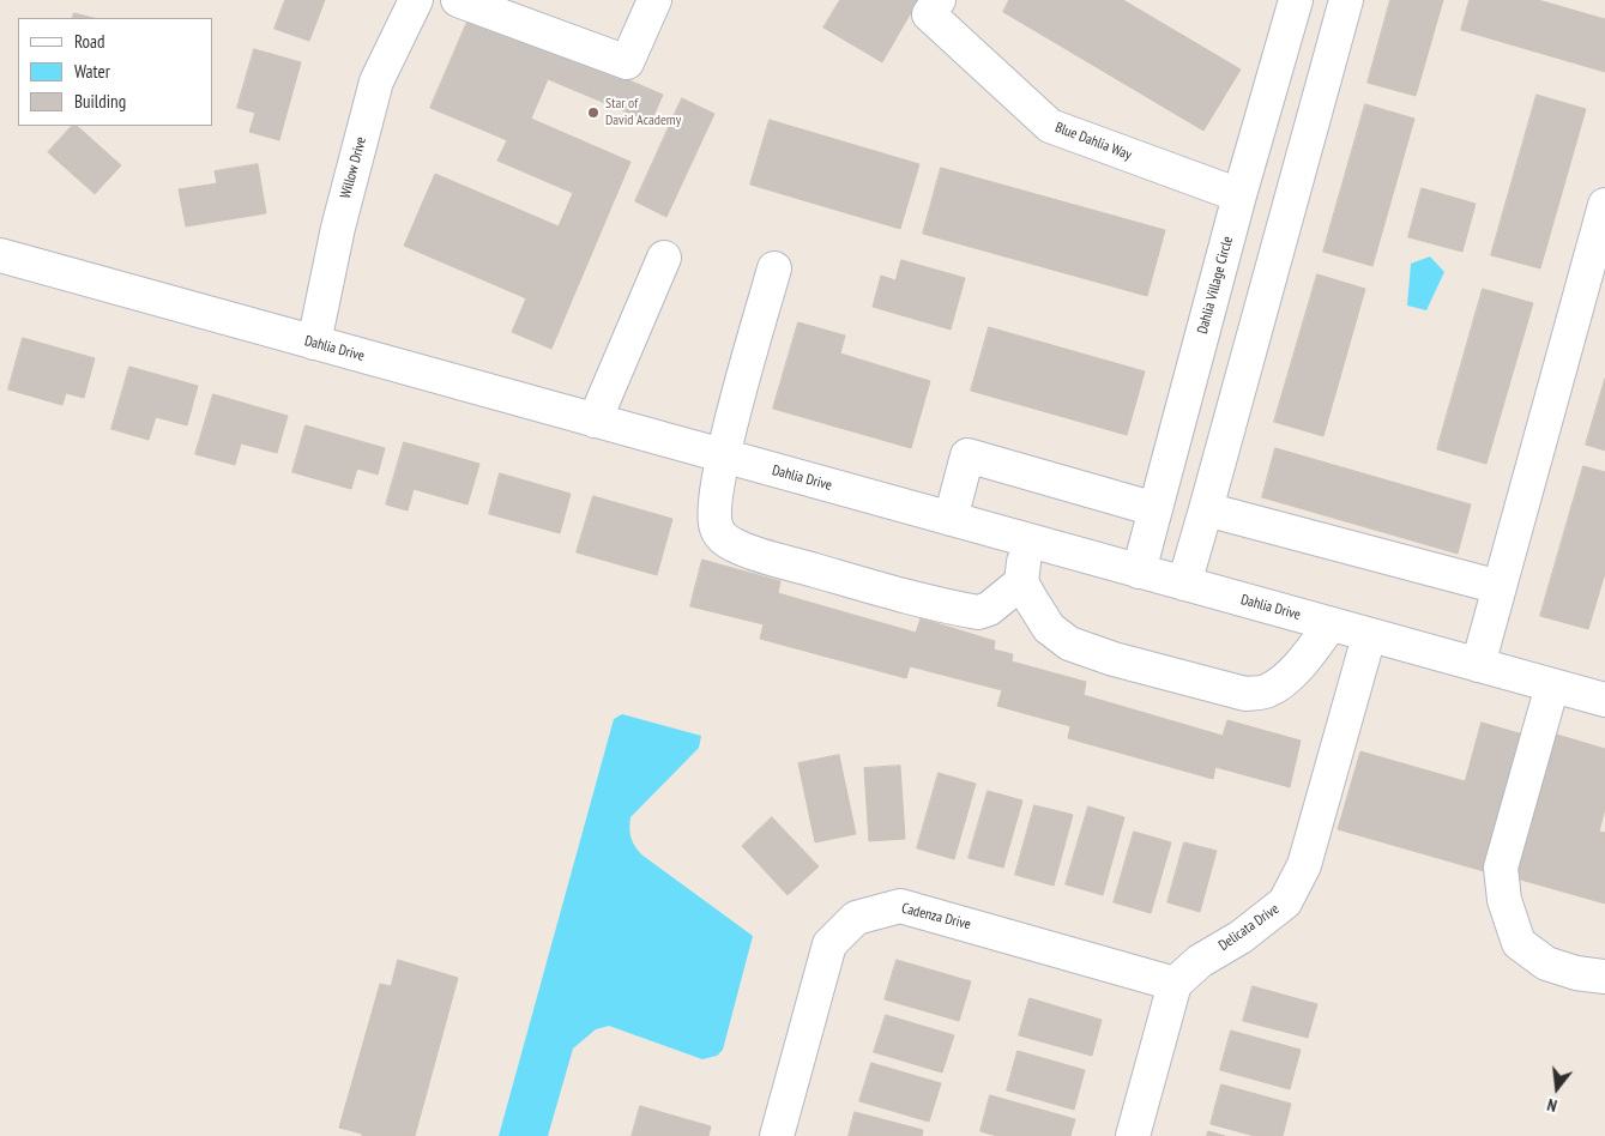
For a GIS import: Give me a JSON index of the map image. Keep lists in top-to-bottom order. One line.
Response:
{"streets":{"street":["Blue Dahlia Way","Willow Drive","Dahlia Village Circle","Dahlia Drive","Cadenza Drive","Delicata Drive"]},"crossings":[["Blue Dahlia Way","Dahlia Village Circle"],["Willow Drive","Dahlia Drive"],["Dahlia Village Circle","Dahlia Drive"],["Dahlia Drive","Delicata Drive"],["Cadenza Drive","Delicata Drive"]],"places":["Star of David Academy"],"legend":["Road","Water","Building"],"north":"bottom"}
